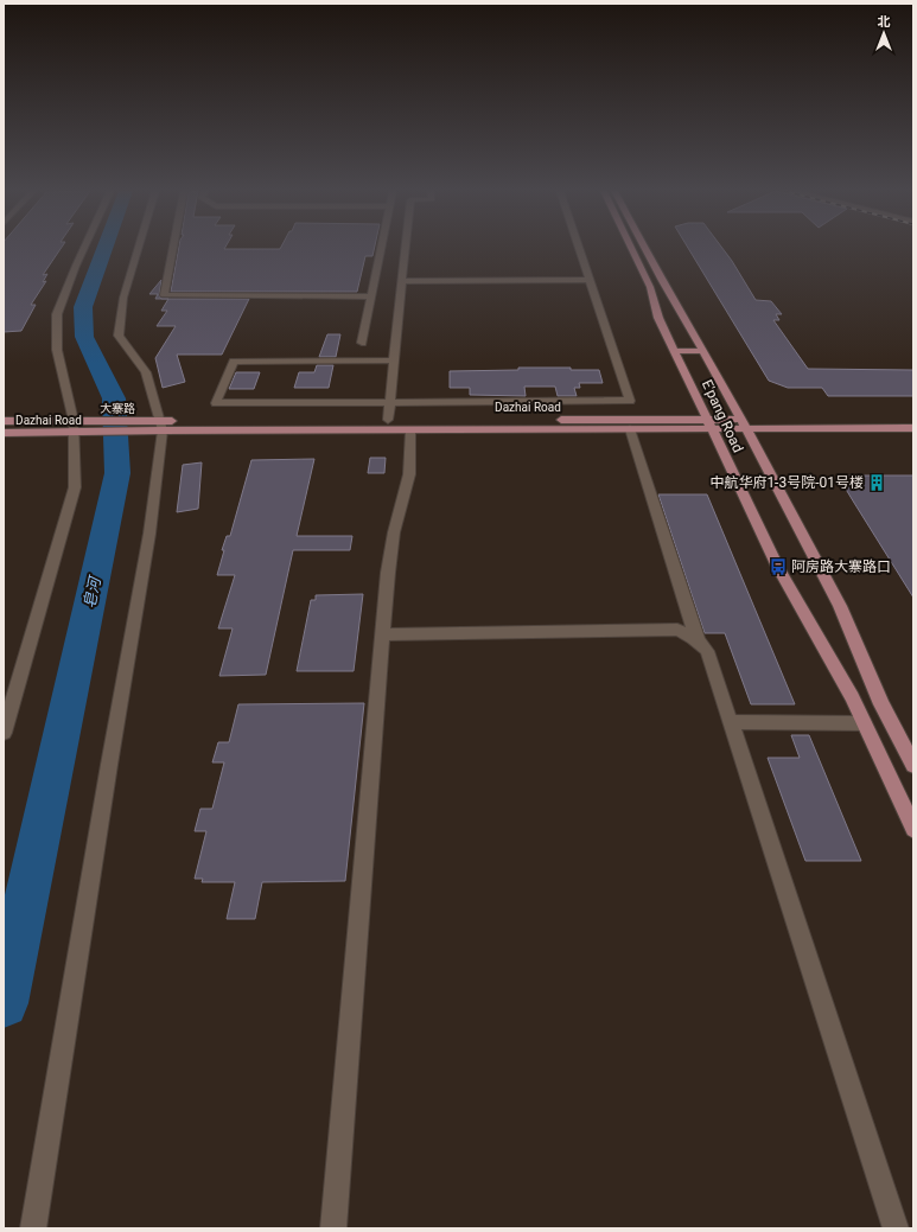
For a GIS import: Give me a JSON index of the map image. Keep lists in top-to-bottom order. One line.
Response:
{"streets":{"main road":["Dazhai Road","大寨路","E'pang Road"]},"crossings":[["Dazhai Road","大寨路"],["Dazhai Road","E'pang Road"]],"water":["皂河"],"places":{"building":["中航华府1-3号院-01号楼"],"bus stop":["阿房路大寨路口"]},"north":"top"}
